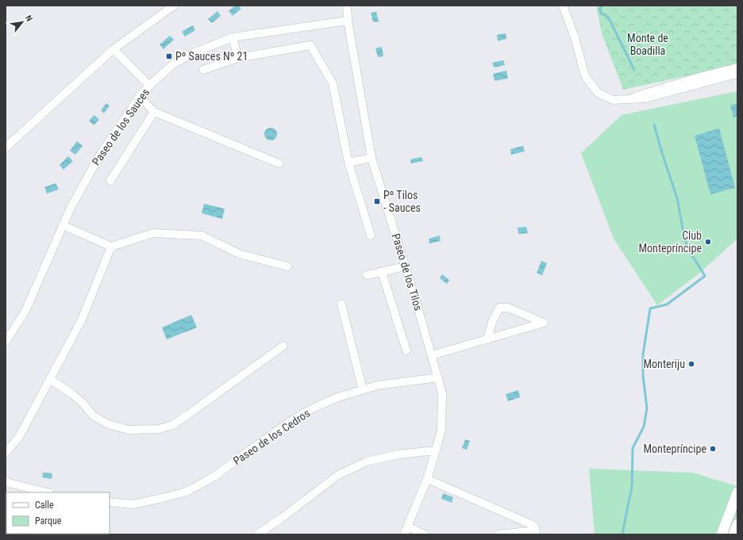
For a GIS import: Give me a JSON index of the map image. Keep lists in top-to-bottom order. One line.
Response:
{"streets":{"street":["Paseo de los Sauces","Paseo de los Tilos","Paseo de los Cedros"]},"crossings":[["Paseo de los Sauces","Paseo de los Tilos"],["Paseo de los Tilos","Paseo de los Cedros"]],"parks":["Monte de Boadilla"],"places":{"transit":["Pº Sauces Nº 21","Pº Tilos - Sauces"],"other":["Club Montepríncipe","Monteriju","Montepríncipe"]},"legend":["Calle","Parque"],"north":"top right"}
